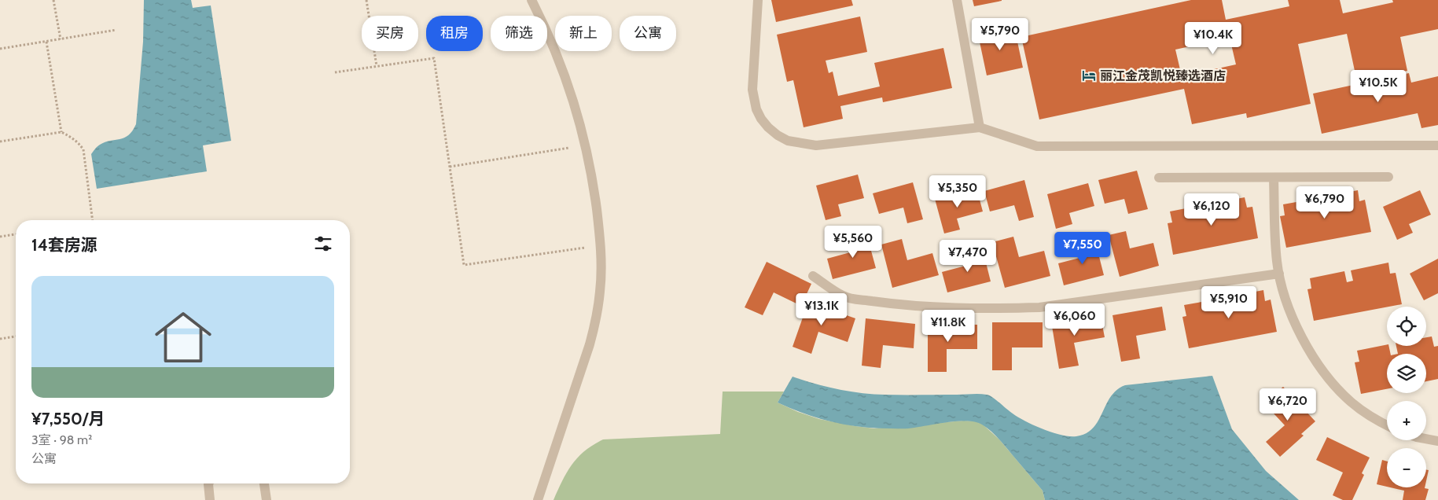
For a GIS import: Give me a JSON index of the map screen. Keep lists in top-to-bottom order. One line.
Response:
{"places":{"hotel":["丽江金茂凯悦臻选酒店"]},"page":{"chip":["买房","租房","筛选","新上","公寓"],"price":["¥5,790","¥10.4K","¥10.5K","¥5,350","¥6,790","¥6,120","¥5,560","¥7,550","¥7,470","¥5,910","¥13.1K","¥6,060","¥11.8K","¥6,720"],"heading":"14套房源","list":[{"name":"¥7,550/月","note":"3室 · 98 m² · 公寓"}],"map_buttons":["+","−"]}}
